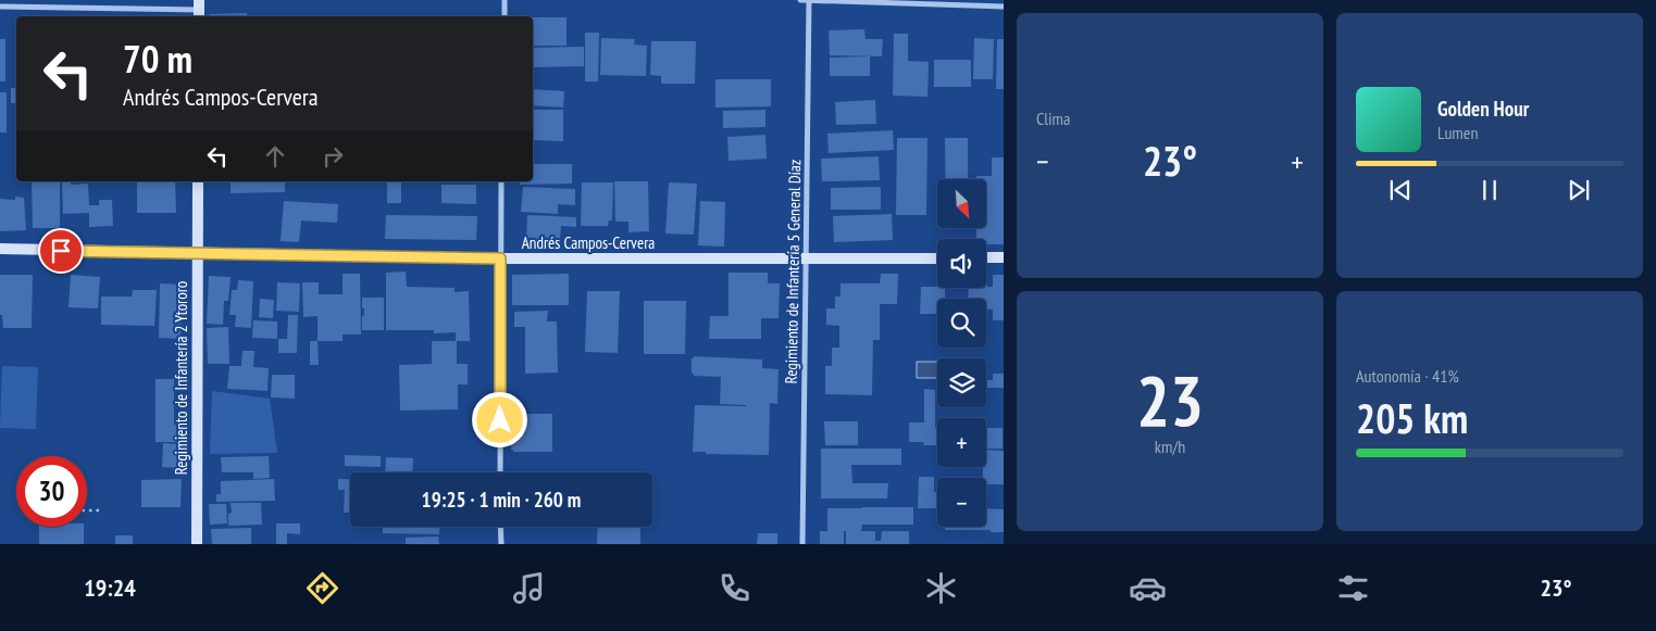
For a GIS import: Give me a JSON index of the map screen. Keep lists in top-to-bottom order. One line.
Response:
{"streets":{"street":["Andrés Campos-Cervera","Regimiento de Infantería 5 General Díaz","Regimiento de Infantería 2 Ytororo"]},"crossings":[["Andrés Campos-Cervera","Regimiento de Infantería 5 General Díaz"],["Andrés Campos-Cervera","Regimiento de Infantería 2 Ytororo"]],"north":"bottom right","page":{"tile":["Clima",["23","km/h"],["Autonomía · 41%","205 km"]],"turn":["70 m","Andrés Campos-Cervera"],"song":["Golden Hour","Lumen"],"heat":["−","23°","+"],"map_buttons":["+","−"],"limit":"30","trip":"19:25 · 1 min · 260 m","tabs":["19:24","23°"]}}
